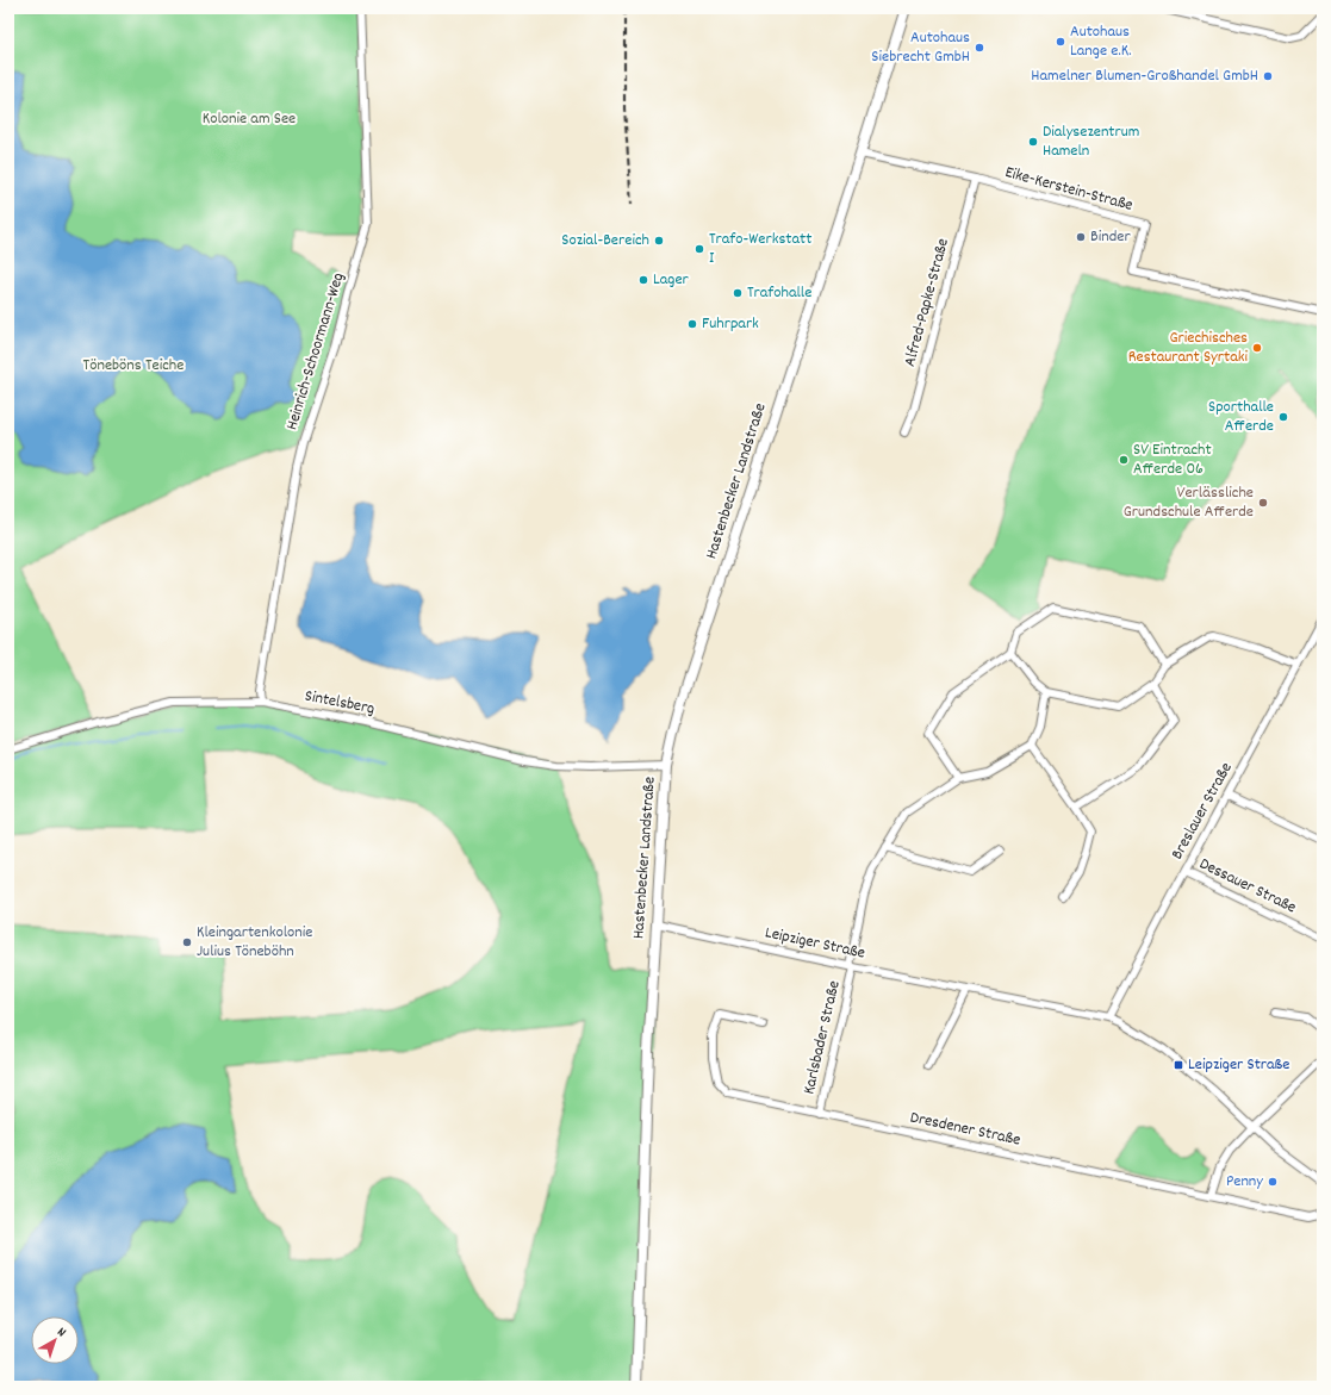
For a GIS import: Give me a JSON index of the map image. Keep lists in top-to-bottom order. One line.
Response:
{"streets":{"main road":["Hastenbecker Landstraße"],"street":["Eike-Kerstein-Straße","Alfred-Papke-Straße","Heinrich-Schoormann-Weg","Sintelsberg","Breslauer Straße","Dessauer Straße","Leipziger Straße","Karlsbader Straße","Dresdener Straße"]},"crossings":[["Eike-Kerstein-Straße","Alfred-Papke-Straße"],["Eike-Kerstein-Straße","Hastenbecker Landstraße"],["Heinrich-Schoormann-Weg","Sintelsberg"],["Hastenbecker Landstraße","Sintelsberg"],["Hastenbecker Landstraße","Leipziger Straße"],["Breslauer Straße","Dessauer Straße"],["Breslauer Straße","Leipziger Straße"],["Leipziger Straße","Karlsbader Straße"],["Karlsbader Straße","Dresdener Straße"]],"parks":["Kolonie am See","Töneböns Teiche"],"places":{"other":["Autohaus Lange e.K.","Autohaus Siebrecht GmbH","Hamelner Blumen-Großhandel GmbH","Dialysezentrum Hameln","Binder","Sozial-Bereich","Trafo-Werkstatt I","Lager","Trafohalle","Fuhrpark","Griechisches Restaurant Syrtaki","Sporthalle Afferde","SV Eintracht Afferde 06","Verlässliche Grundschule Afferde","Kleingartenkolonie Julius Töneböhn","Penny"],"transit":["Leipziger Straße"]},"north":"top right"}
